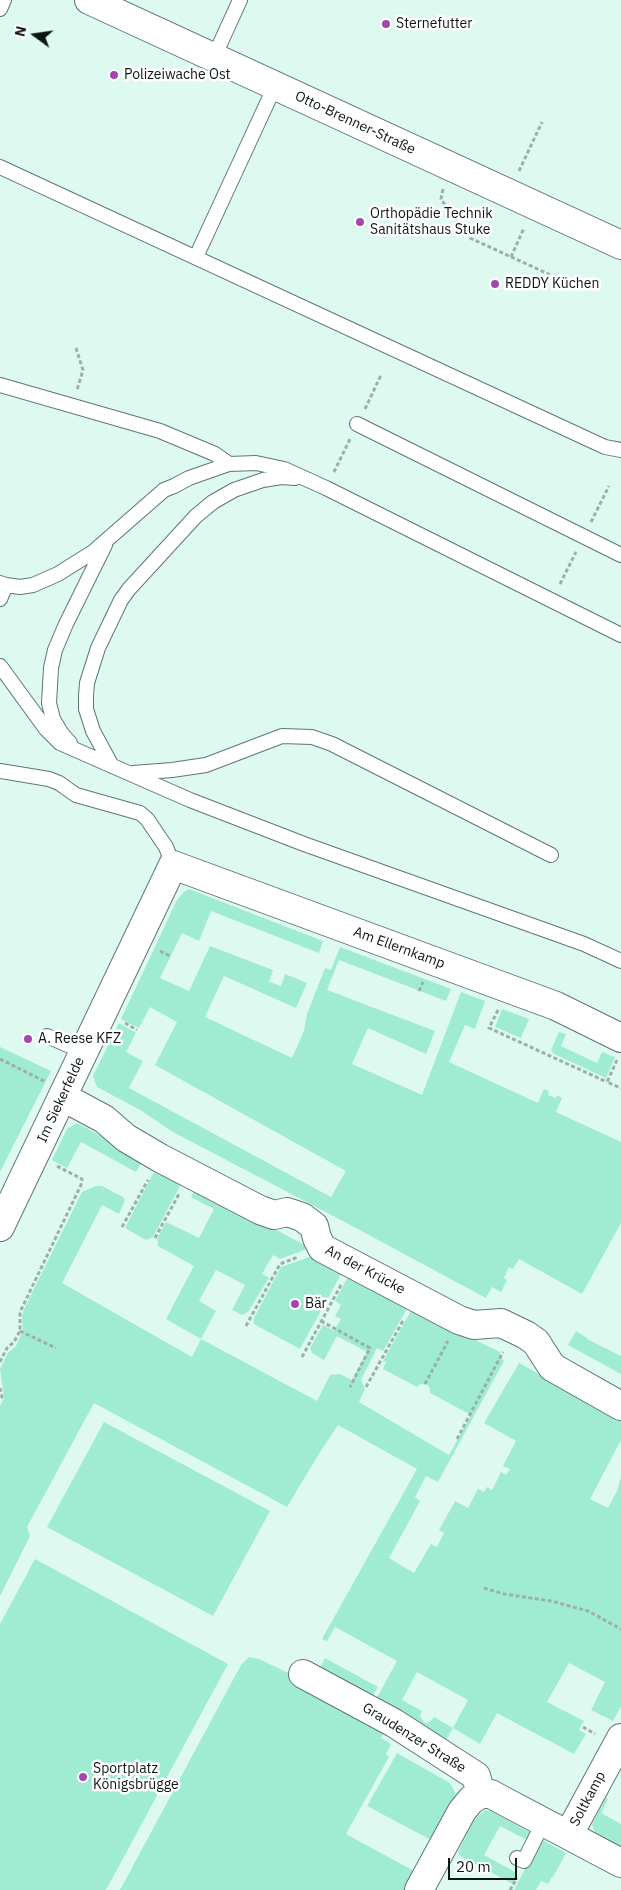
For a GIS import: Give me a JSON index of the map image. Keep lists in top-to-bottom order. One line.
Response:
{"streets":{"street":["Otto-Brenner-Straße","Am Ellernkamp","Im Siekerfelde","An der Krücke","Graudenzer Straße","Soltkamp"]},"crossings":[["Am Ellernkamp","Im Siekerfelde"],["Im Siekerfelde","An der Krücke"]],"places":["Sternefutter","Polizeiwache Ost","Orthopädie Technik Sanitätshaus Stuke","REDDY Küchen","A. Reese KFZ","Bär","Sportplatz Königsbrügge"],"scale_bar":"20 m","north":"left"}
